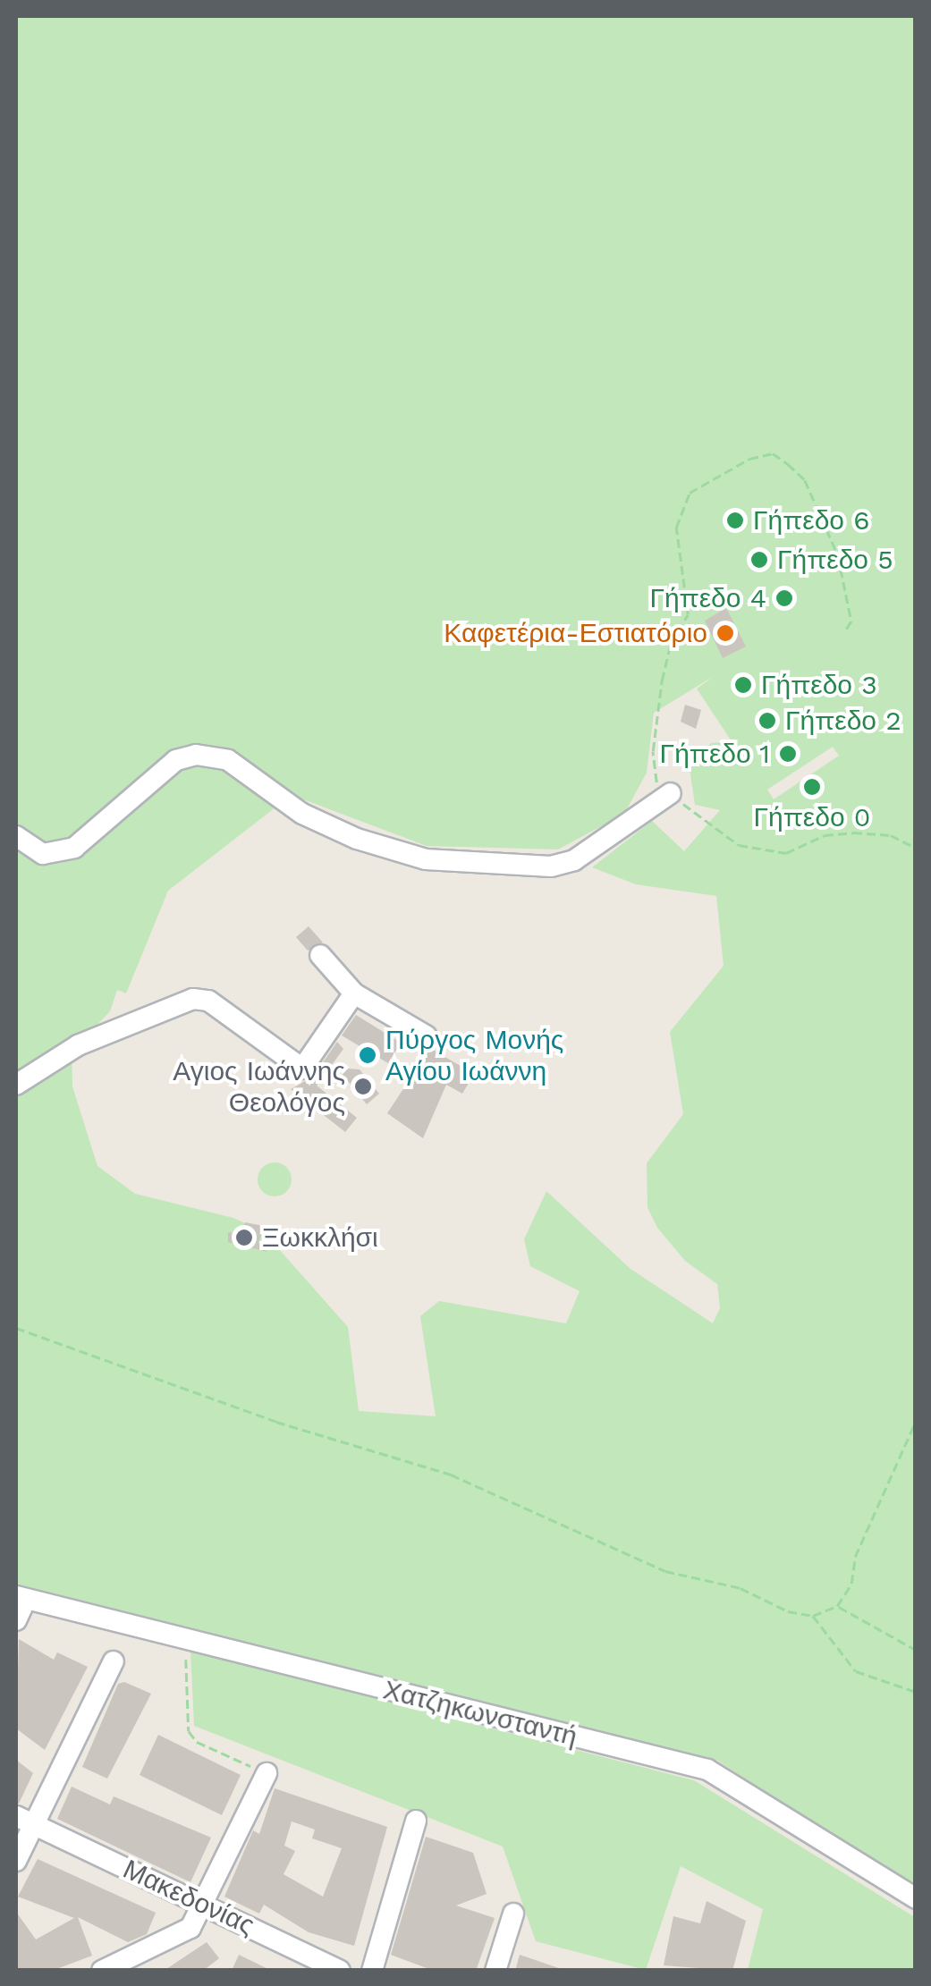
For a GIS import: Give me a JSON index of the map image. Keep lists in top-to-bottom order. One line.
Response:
{"streets":{"street":["Χατζηκωνσταντή","Μακεδονίας"]},"places":["Γήπεδο 6","Γήπεδο 5","Γήπεδο 4","Καφετέρια-Εστιατόριο","Γήπεδο 3","Γήπεδο 2","Γήπεδο 1","Γήπεδο 0","Πύργος Μονής Αγίου Ιωάννη","Αγιος Ιωάννης Θεολόγος","Ξωκκλήσι"]}
